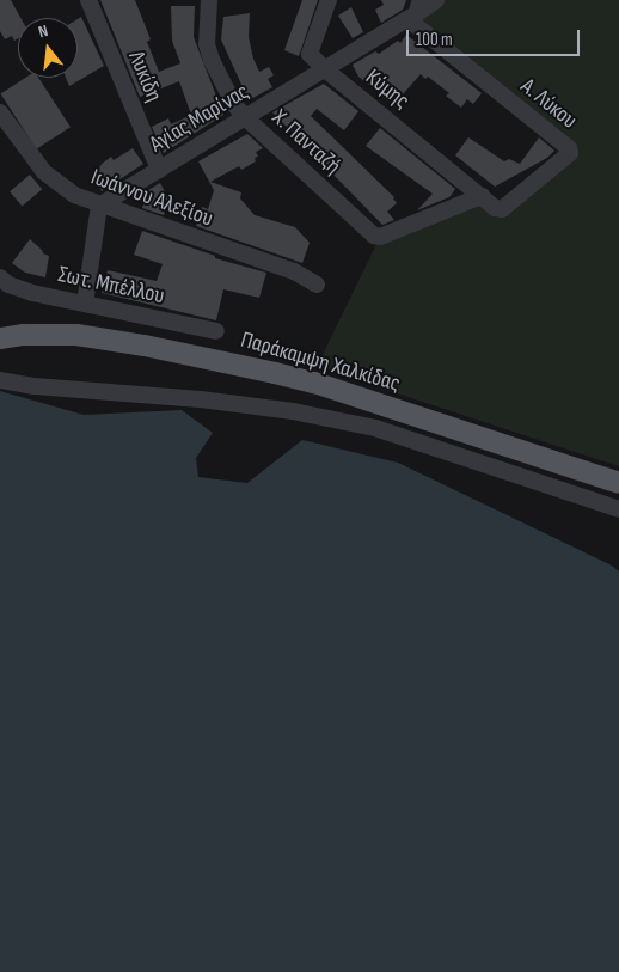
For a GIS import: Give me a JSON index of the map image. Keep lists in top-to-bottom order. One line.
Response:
{"streets":{"main road":["Παράκαμψη Χαλκίδας"],"street":["Λυκίδη","Κύμης","Α. Λύκου","Αγίας Μαρίνας","Χ. Πανταζή","Ιωάννου Αλεξίου","Σωτ. Μπέλλου"]},"crossings":[["Λυκίδη","Αγίας Μαρίνας"],["Κύμης","Α. Λύκου"],["Κύμης","Αγίας Μαρίνας"],["Κύμης","Χ. Πανταζή"],["Α. Λύκου","Αγίας Μαρίνας"],["Αγίας Μαρίνας","Χ. Πανταζή"],["Αγίας Μαρίνας","Ιωάννου Αλεξίου"]],"scale_bar":"100 m","north":"top"}
